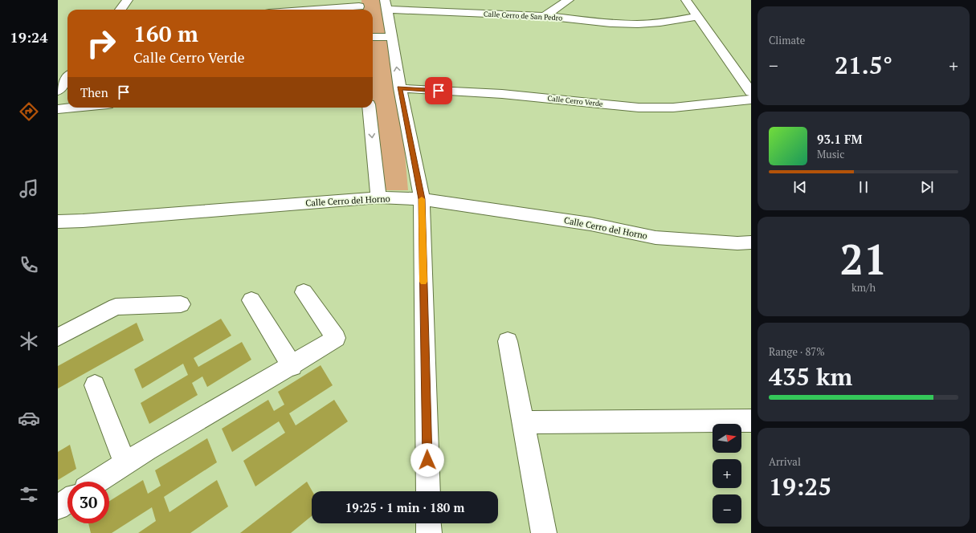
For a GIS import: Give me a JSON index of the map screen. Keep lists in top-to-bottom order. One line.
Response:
{"streets":{"street":["Calle Cerro de San Pedro","Calle Cerro Verde","Calle Cerro del Horno"]},"north":"right","page":{"tabs":"19:24","tile":["Climate",["21","km/h"],["Range · 87%","435 km"],["Arrival","19:25"]],"turn":["160 m","Calle Cerro Verde"],"heat":["−","21.5°","+"],"then":"Then","song":["93.1 FM","Music"],"map_buttons":["+","−"],"limit":"30","trip":"19:25 · 1 min · 180 m"}}
